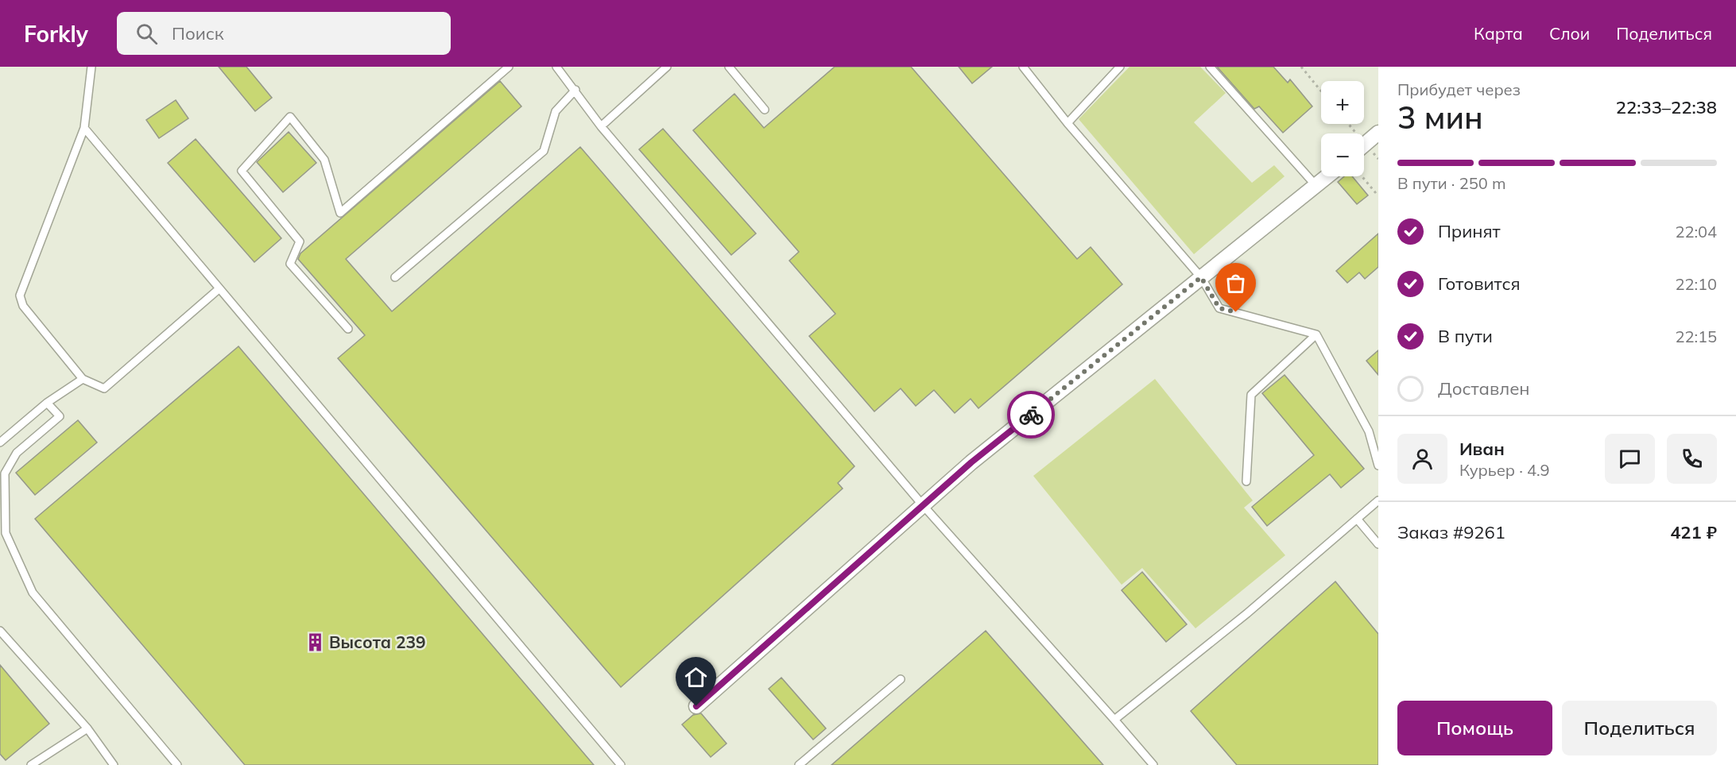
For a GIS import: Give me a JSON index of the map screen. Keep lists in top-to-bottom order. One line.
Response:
{"places":{"building":["Высота 239"]},"page":{"header":"Forkly","search":"Поиск","nav":["Карта","Слои","Поделиться"],"heading":["3 мин","Прибудет через","22:33–22:38"],"panel":["Иван","Курьер · 4.9","Заказ #9261","421 ₽"],"map_buttons":["+","−"],"bar":"В пути · 250 m","list":[["Принят","22:04"],["Готовится","22:10"],["В пути","22:15"],"Доставлен"],"buttons":["Помощь","Поделиться"]}}
